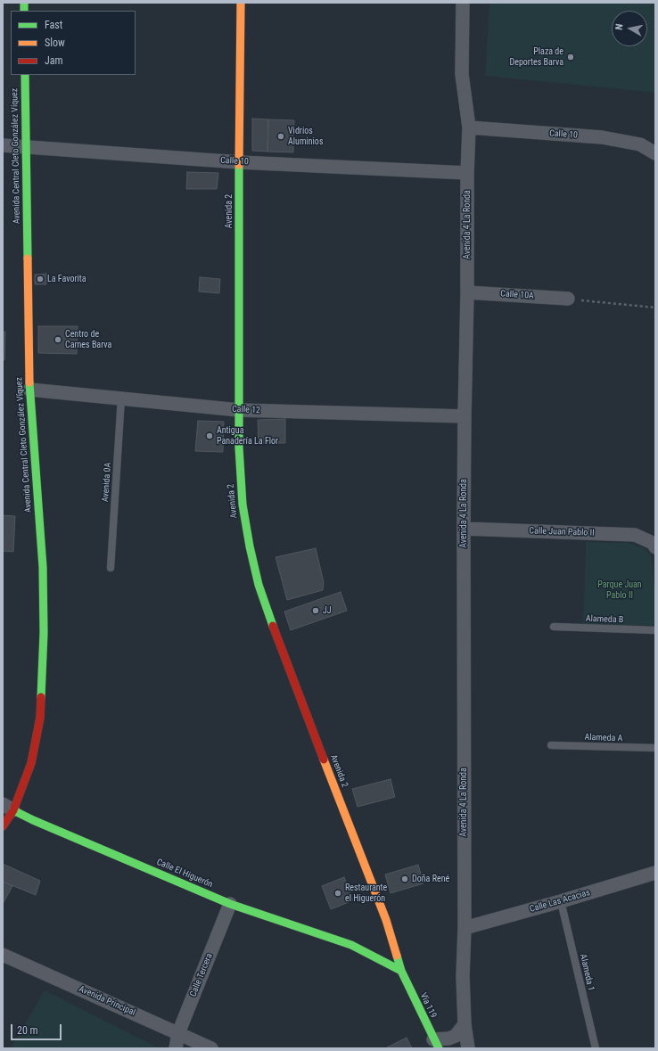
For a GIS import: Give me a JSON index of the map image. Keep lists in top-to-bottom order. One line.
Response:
{"streets":{"main road":["Avenida Central Cleto González Víquez","Avenida 2","Calle El Higuerón","Vía 119"],"street":["Calle 10","Avenida 4 La Ronda","Calle 10A","Calle 12","Calle Juan Pablo II","Calle Las Acacias","Calle Tercera","Avenida Principal"],"lane":["Avenida 0A","Alameda B","Alameda A","Alameda 1"]},"crossings":[["Calle 10","Avenida Central Cleto González Víquez"],["Calle 10","Avenida 2"],["Calle 10","Avenida 4 La Ronda"],["Avenida Central Cleto González Víquez","Calle 12"],["Avenida Central Cleto González Víquez","Calle El Higuerón"],["Avenida 2","Calle 12"],["Avenida 2","Calle El Higuerón"],["Avenida 2","Vía 119"],["Avenida 4 La Ronda","Calle 10A"],["Avenida 4 La Ronda","Calle 12"],["Avenida 4 La Ronda","Calle Juan Pablo II"],["Avenida 4 La Ronda","Calle Las Acacias"],["Calle 12","Avenida 0A"],["Calle El Higuerón","Calle Tercera"],["Calle El Higuerón","Vía 119"],["Calle Las Acacias","Alameda 1"],["Calle Tercera","Avenida Principal"]],"parks":["Parque Juan Pablo II"],"places":["Plaza de Deportes Barva","Vidrios Aluminios","La Favorita","Centro de Carnes Barva","Antigua Panadería La Flor","JJ","Doña René","Restaurante el Higuerón"],"legend":["Fast","Slow","Jam"],"scale_bar":"20 m","north":"left"}
